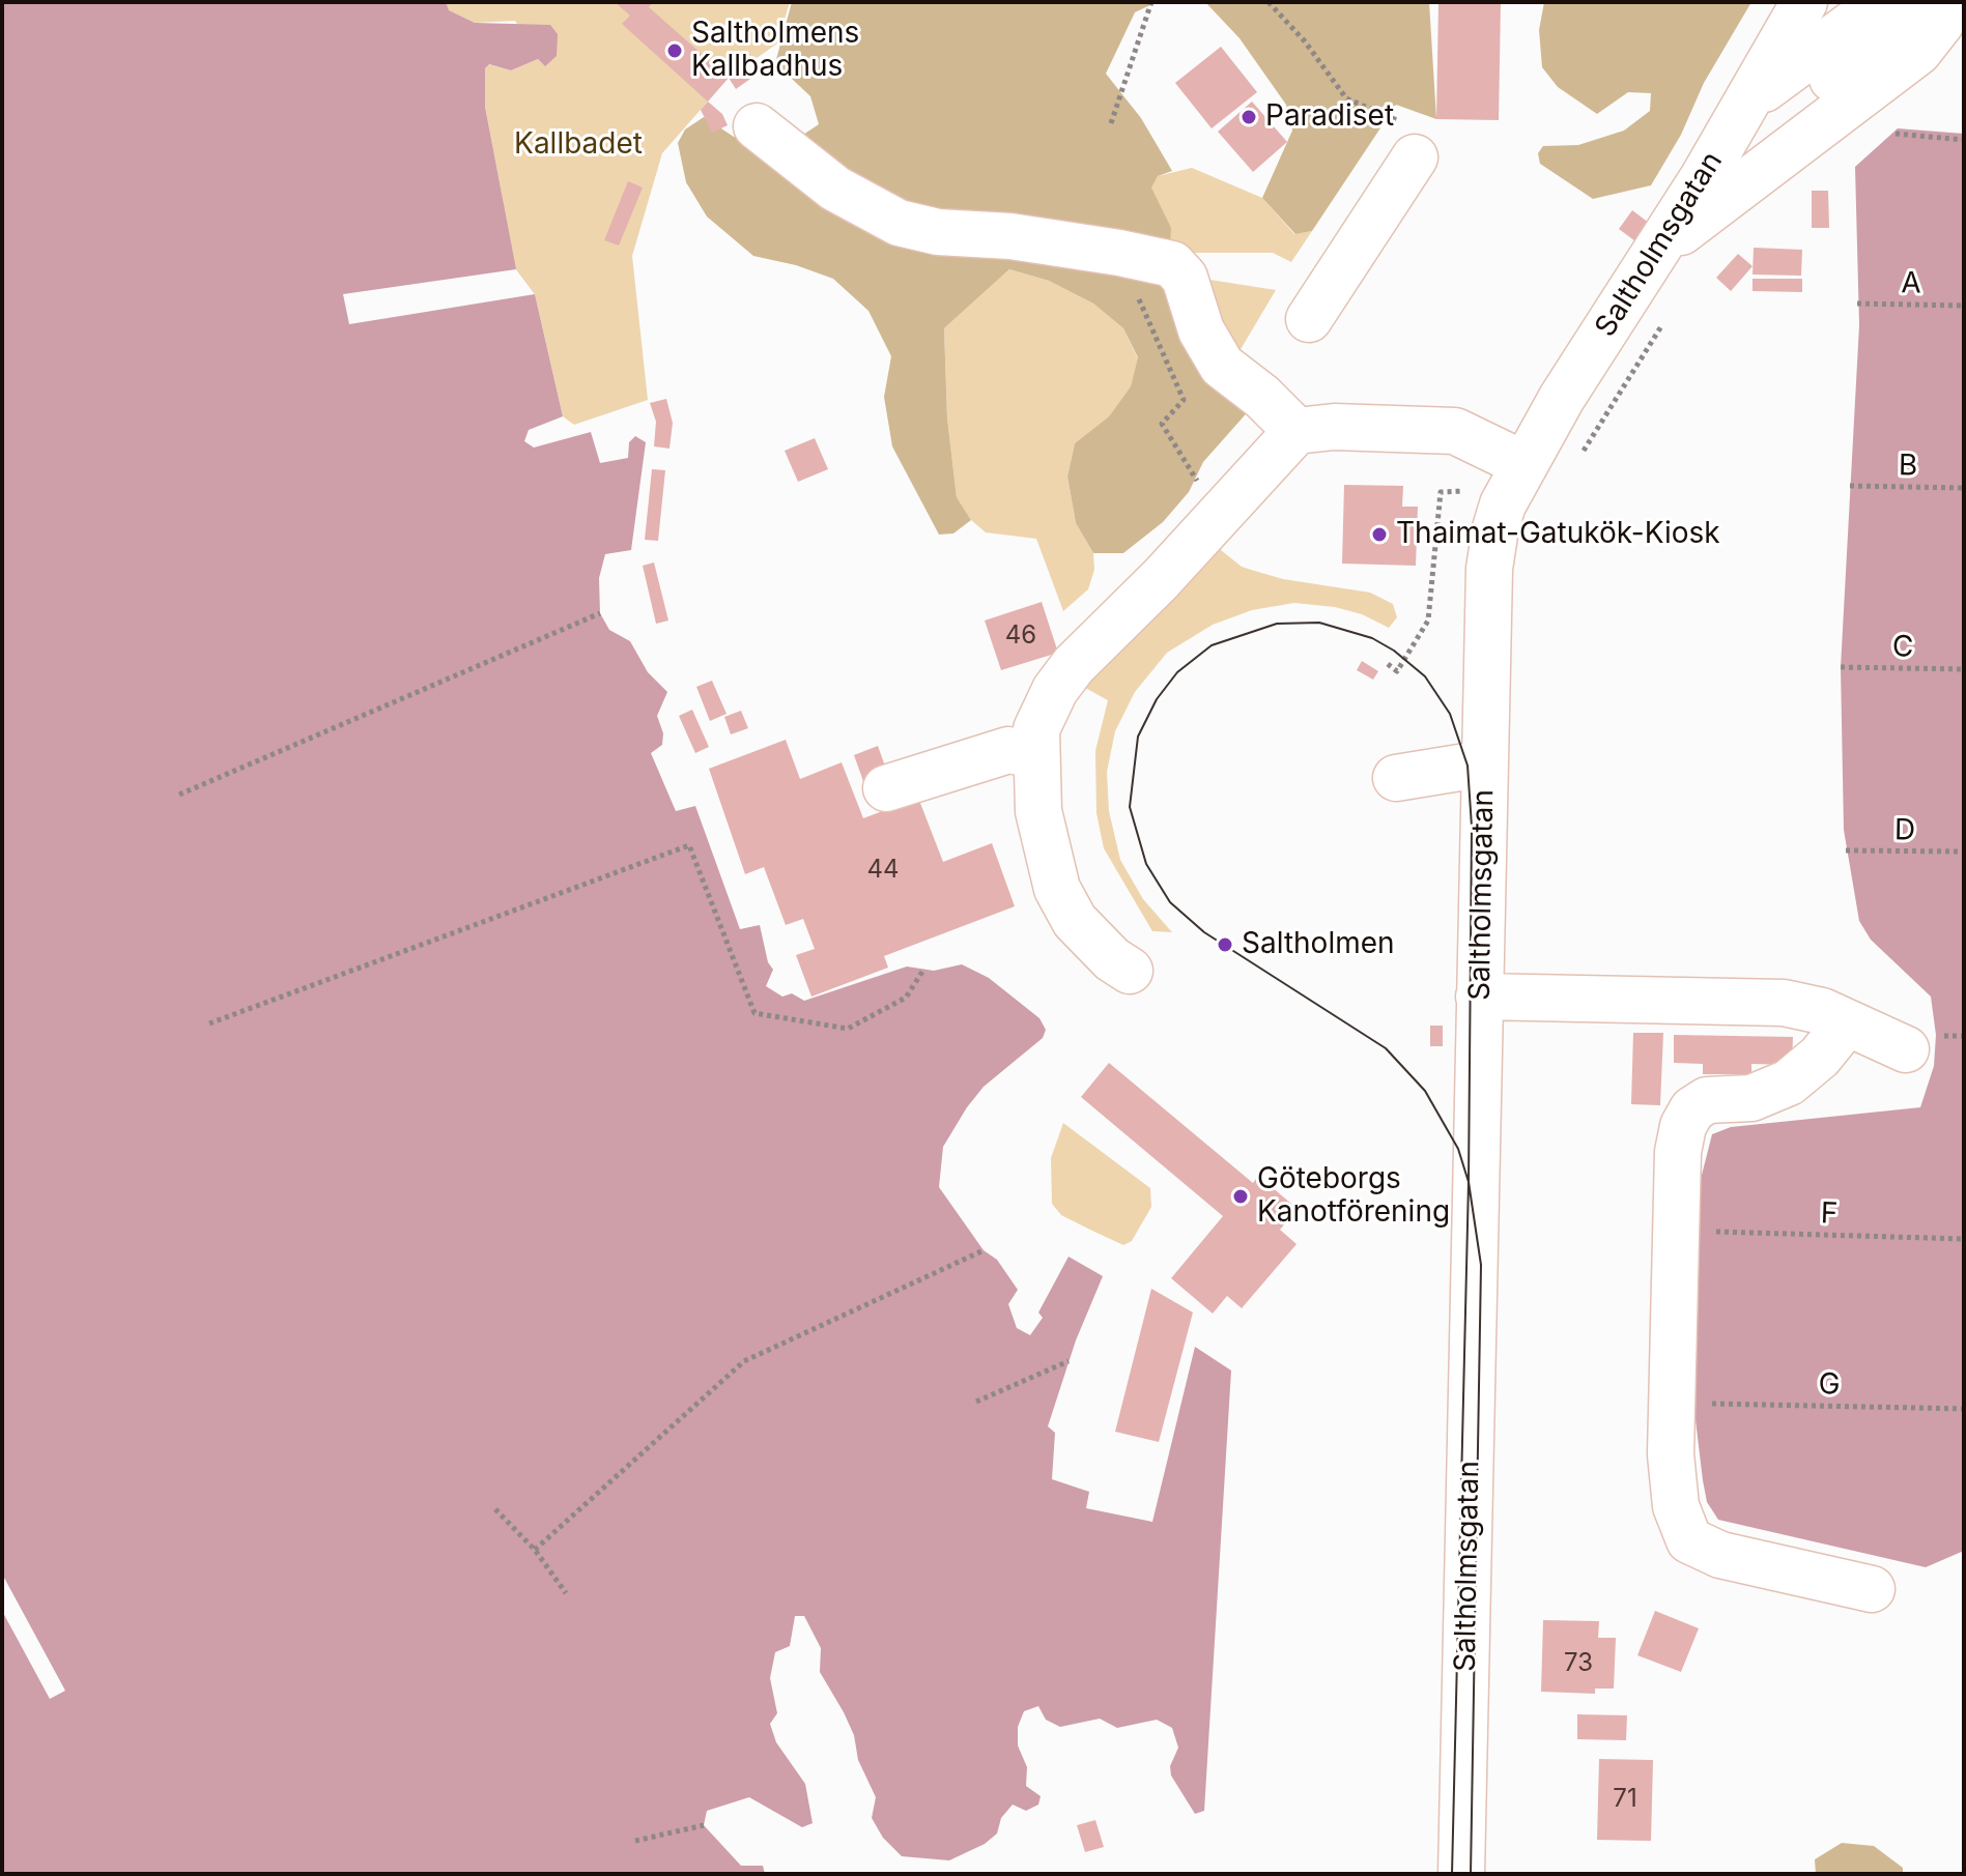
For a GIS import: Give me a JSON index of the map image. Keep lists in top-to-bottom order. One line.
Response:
{"streets":{"street":["Saltholmsgatan"],"path":["A","B","C","D","F","G"]},"parks":["Kallbadet"],"places":["Saltholmens Kallbadhus","Paradiset","Thaimat-Gatukök-Kiosk","Saltholmen","Göteborgs Kanotförening"],"house_numbers":["46","44","73","71"]}
